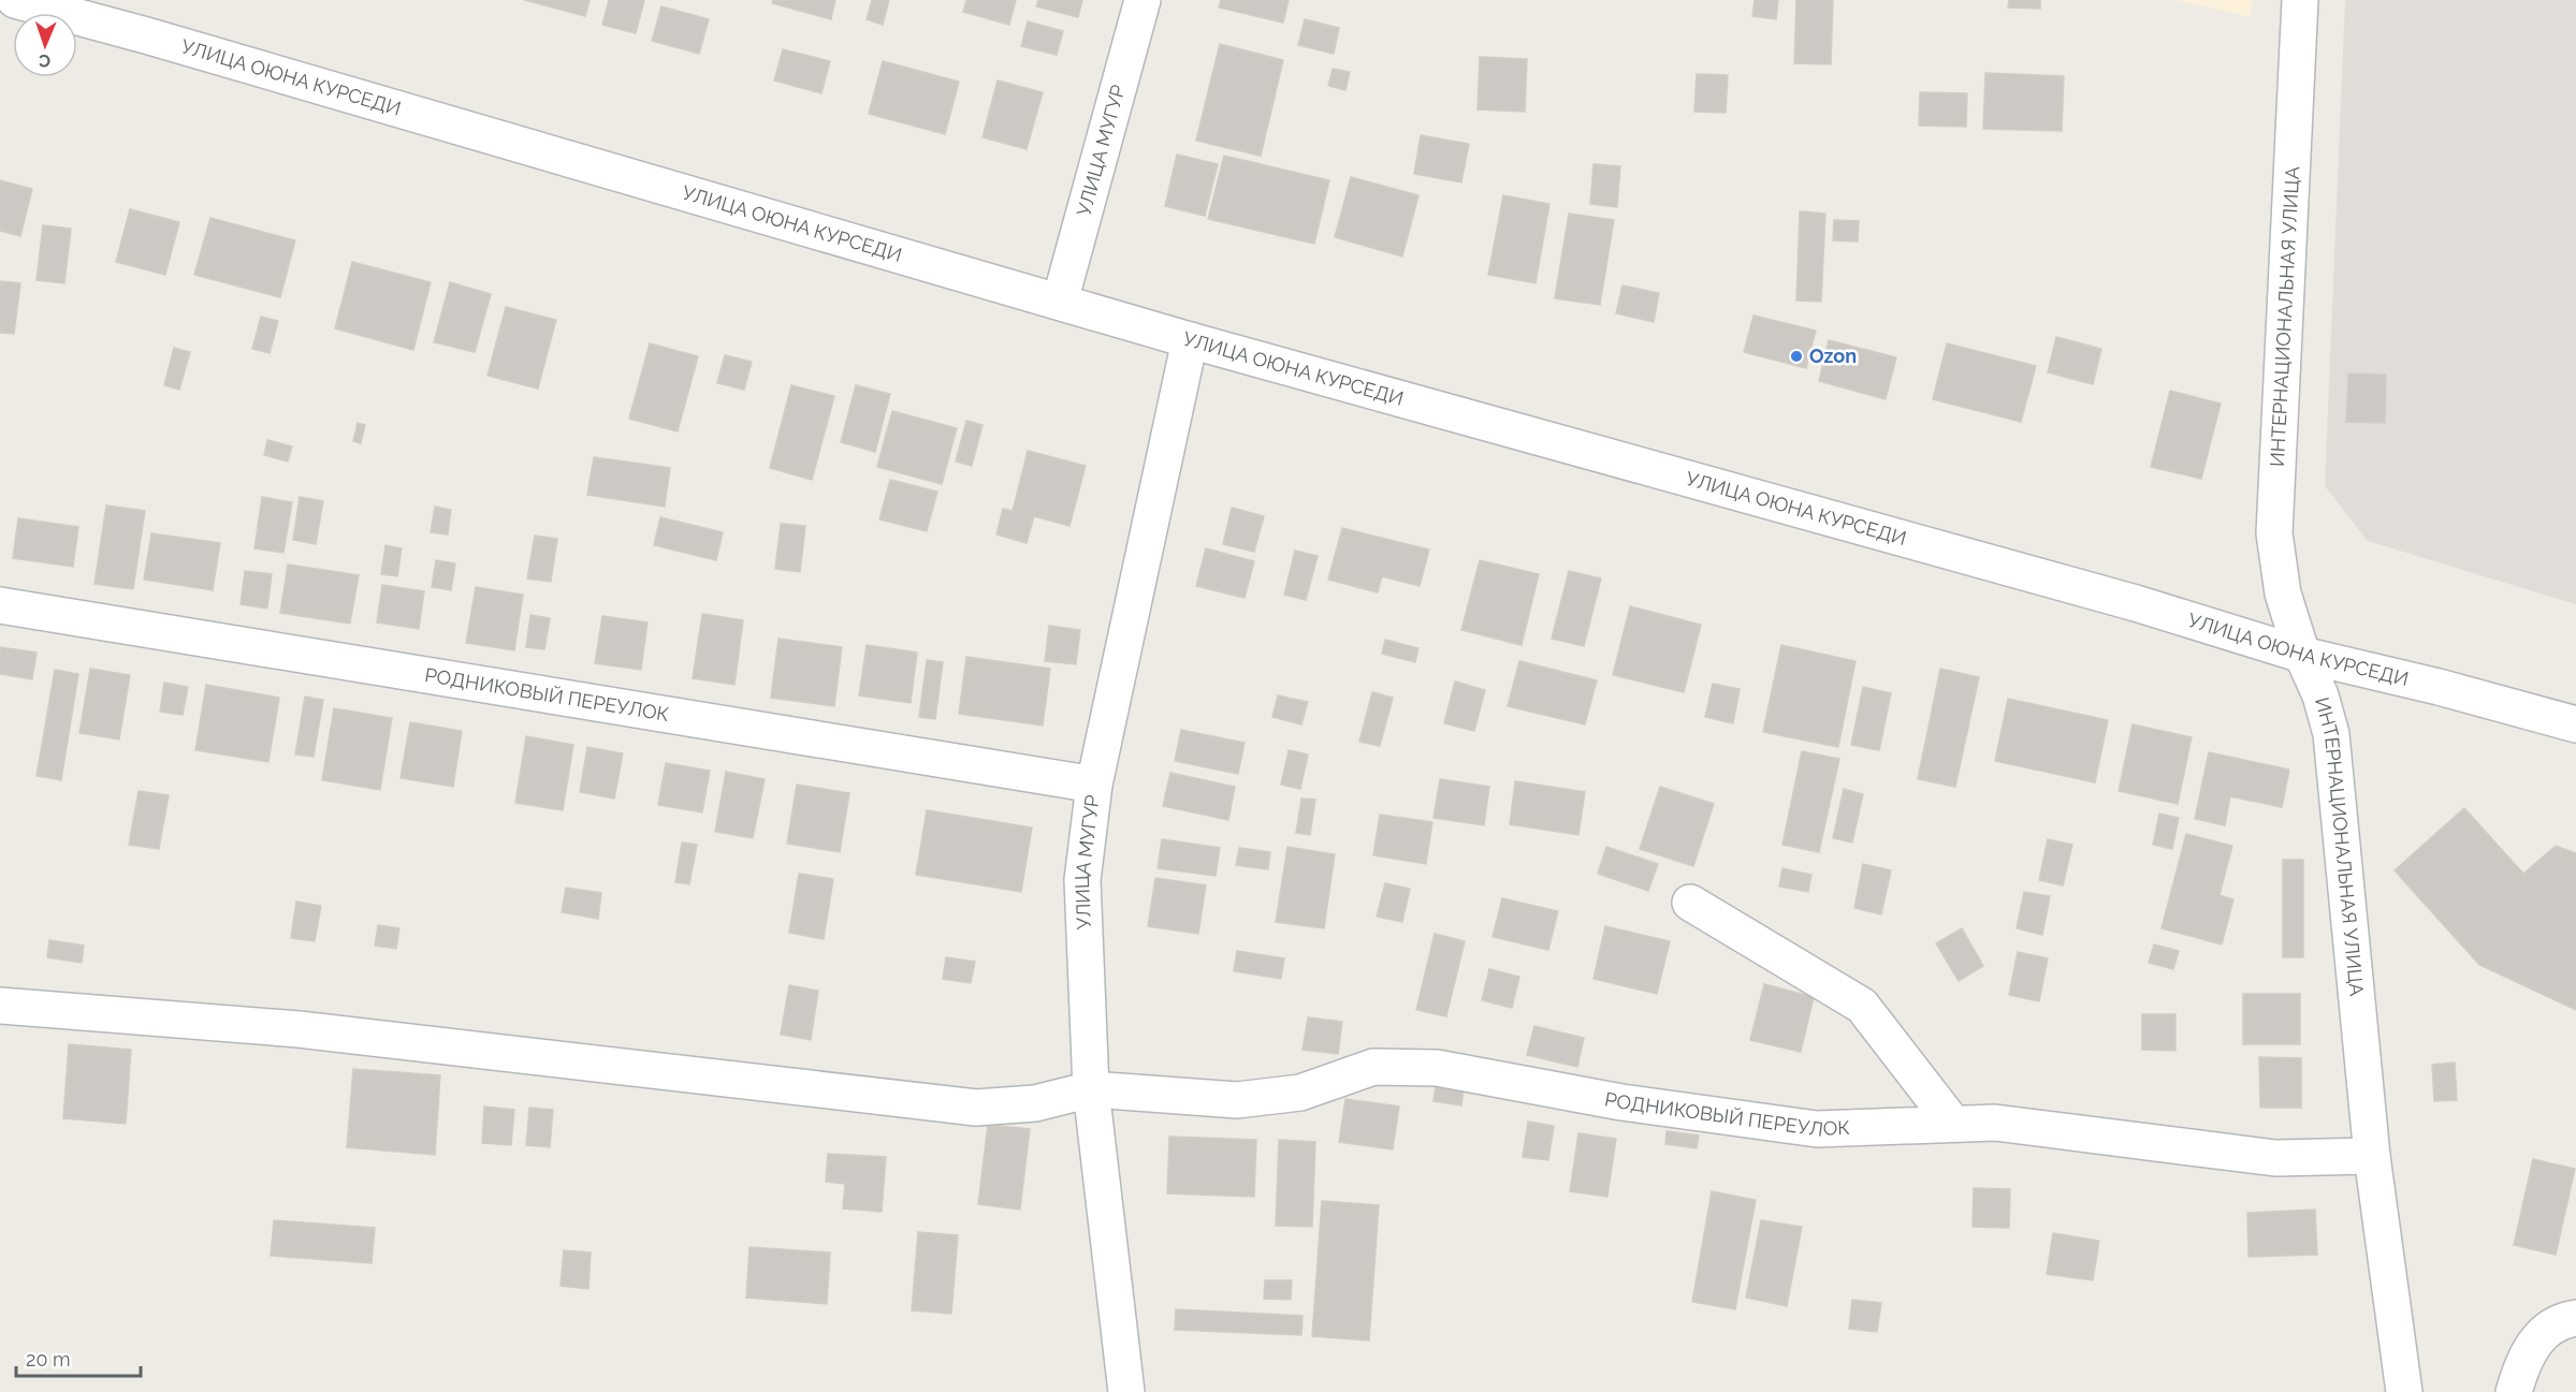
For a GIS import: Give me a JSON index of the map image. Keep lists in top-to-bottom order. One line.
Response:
{"streets":{"street":["УЛИЦА ОЮНА КУРСЕДИ","УЛИЦА МУГУР","ИНТЕРНАЦИОНАЛЬНАЯ УЛИЦА","РОДНИКОВЫЙ ПЕРЕУЛОК"]},"crossings":[["УЛИЦА ОЮНА КУРСЕДИ","УЛИЦА МУГУР"],["УЛИЦА ОЮНА КУРСЕДИ","ИНТЕРНАЦИОНАЛЬНАЯ УЛИЦА"],["УЛИЦА МУГУР","РОДНИКОВЫЙ ПЕРЕУЛОК"],["ИНТЕРНАЦИОНАЛЬНАЯ УЛИЦА","РОДНИКОВЫЙ ПЕРЕУЛОК"]],"places":["Ozon"],"scale_bar":"20 m","north":"bottom"}
